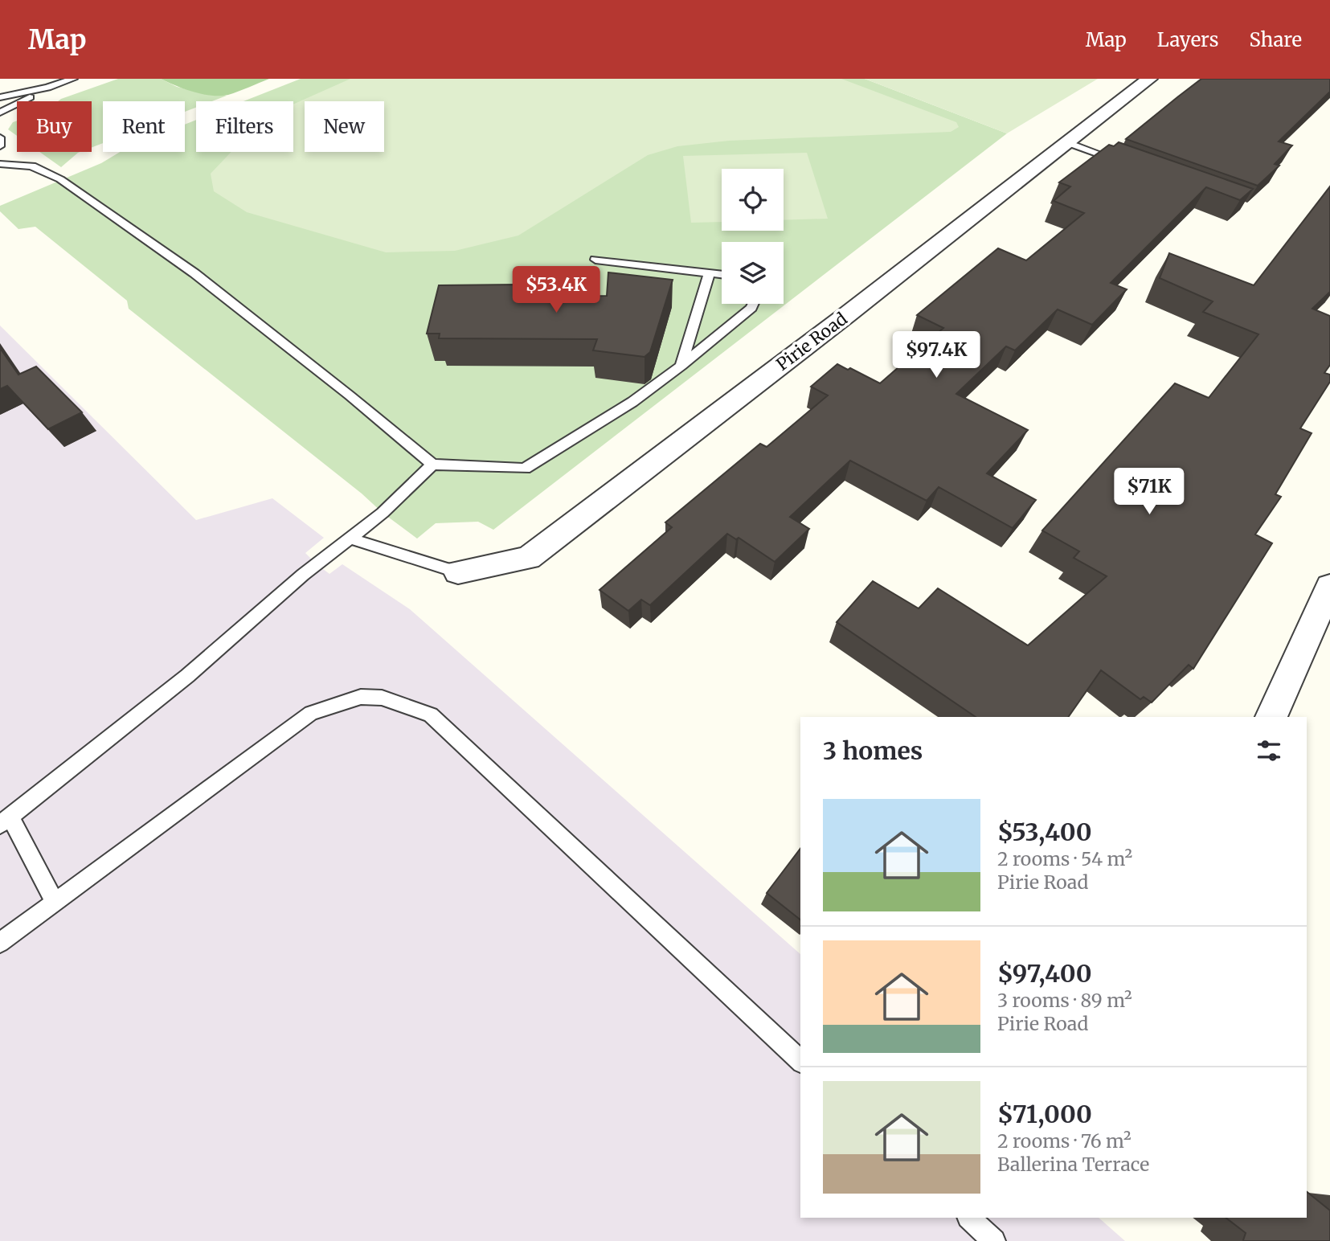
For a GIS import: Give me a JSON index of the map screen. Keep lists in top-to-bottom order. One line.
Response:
{"streets":{"street":["Pirie Road"]},"page":{"header":"Map","nav":["Map","Layers","Share"],"chip":["Buy","Rent","Filters","New"],"price":["$53.4K","$97.4K","$71K"],"heading":"3 homes","list":[{"name":"$53,400","note":"2 rooms · 54 m² · Pirie Road"},{"name":"$97,400","note":"3 rooms · 89 m² · Pirie Road"},{"name":"$71,000","note":"2 rooms · 76 m² · Ballerina Terrace"}]}}
